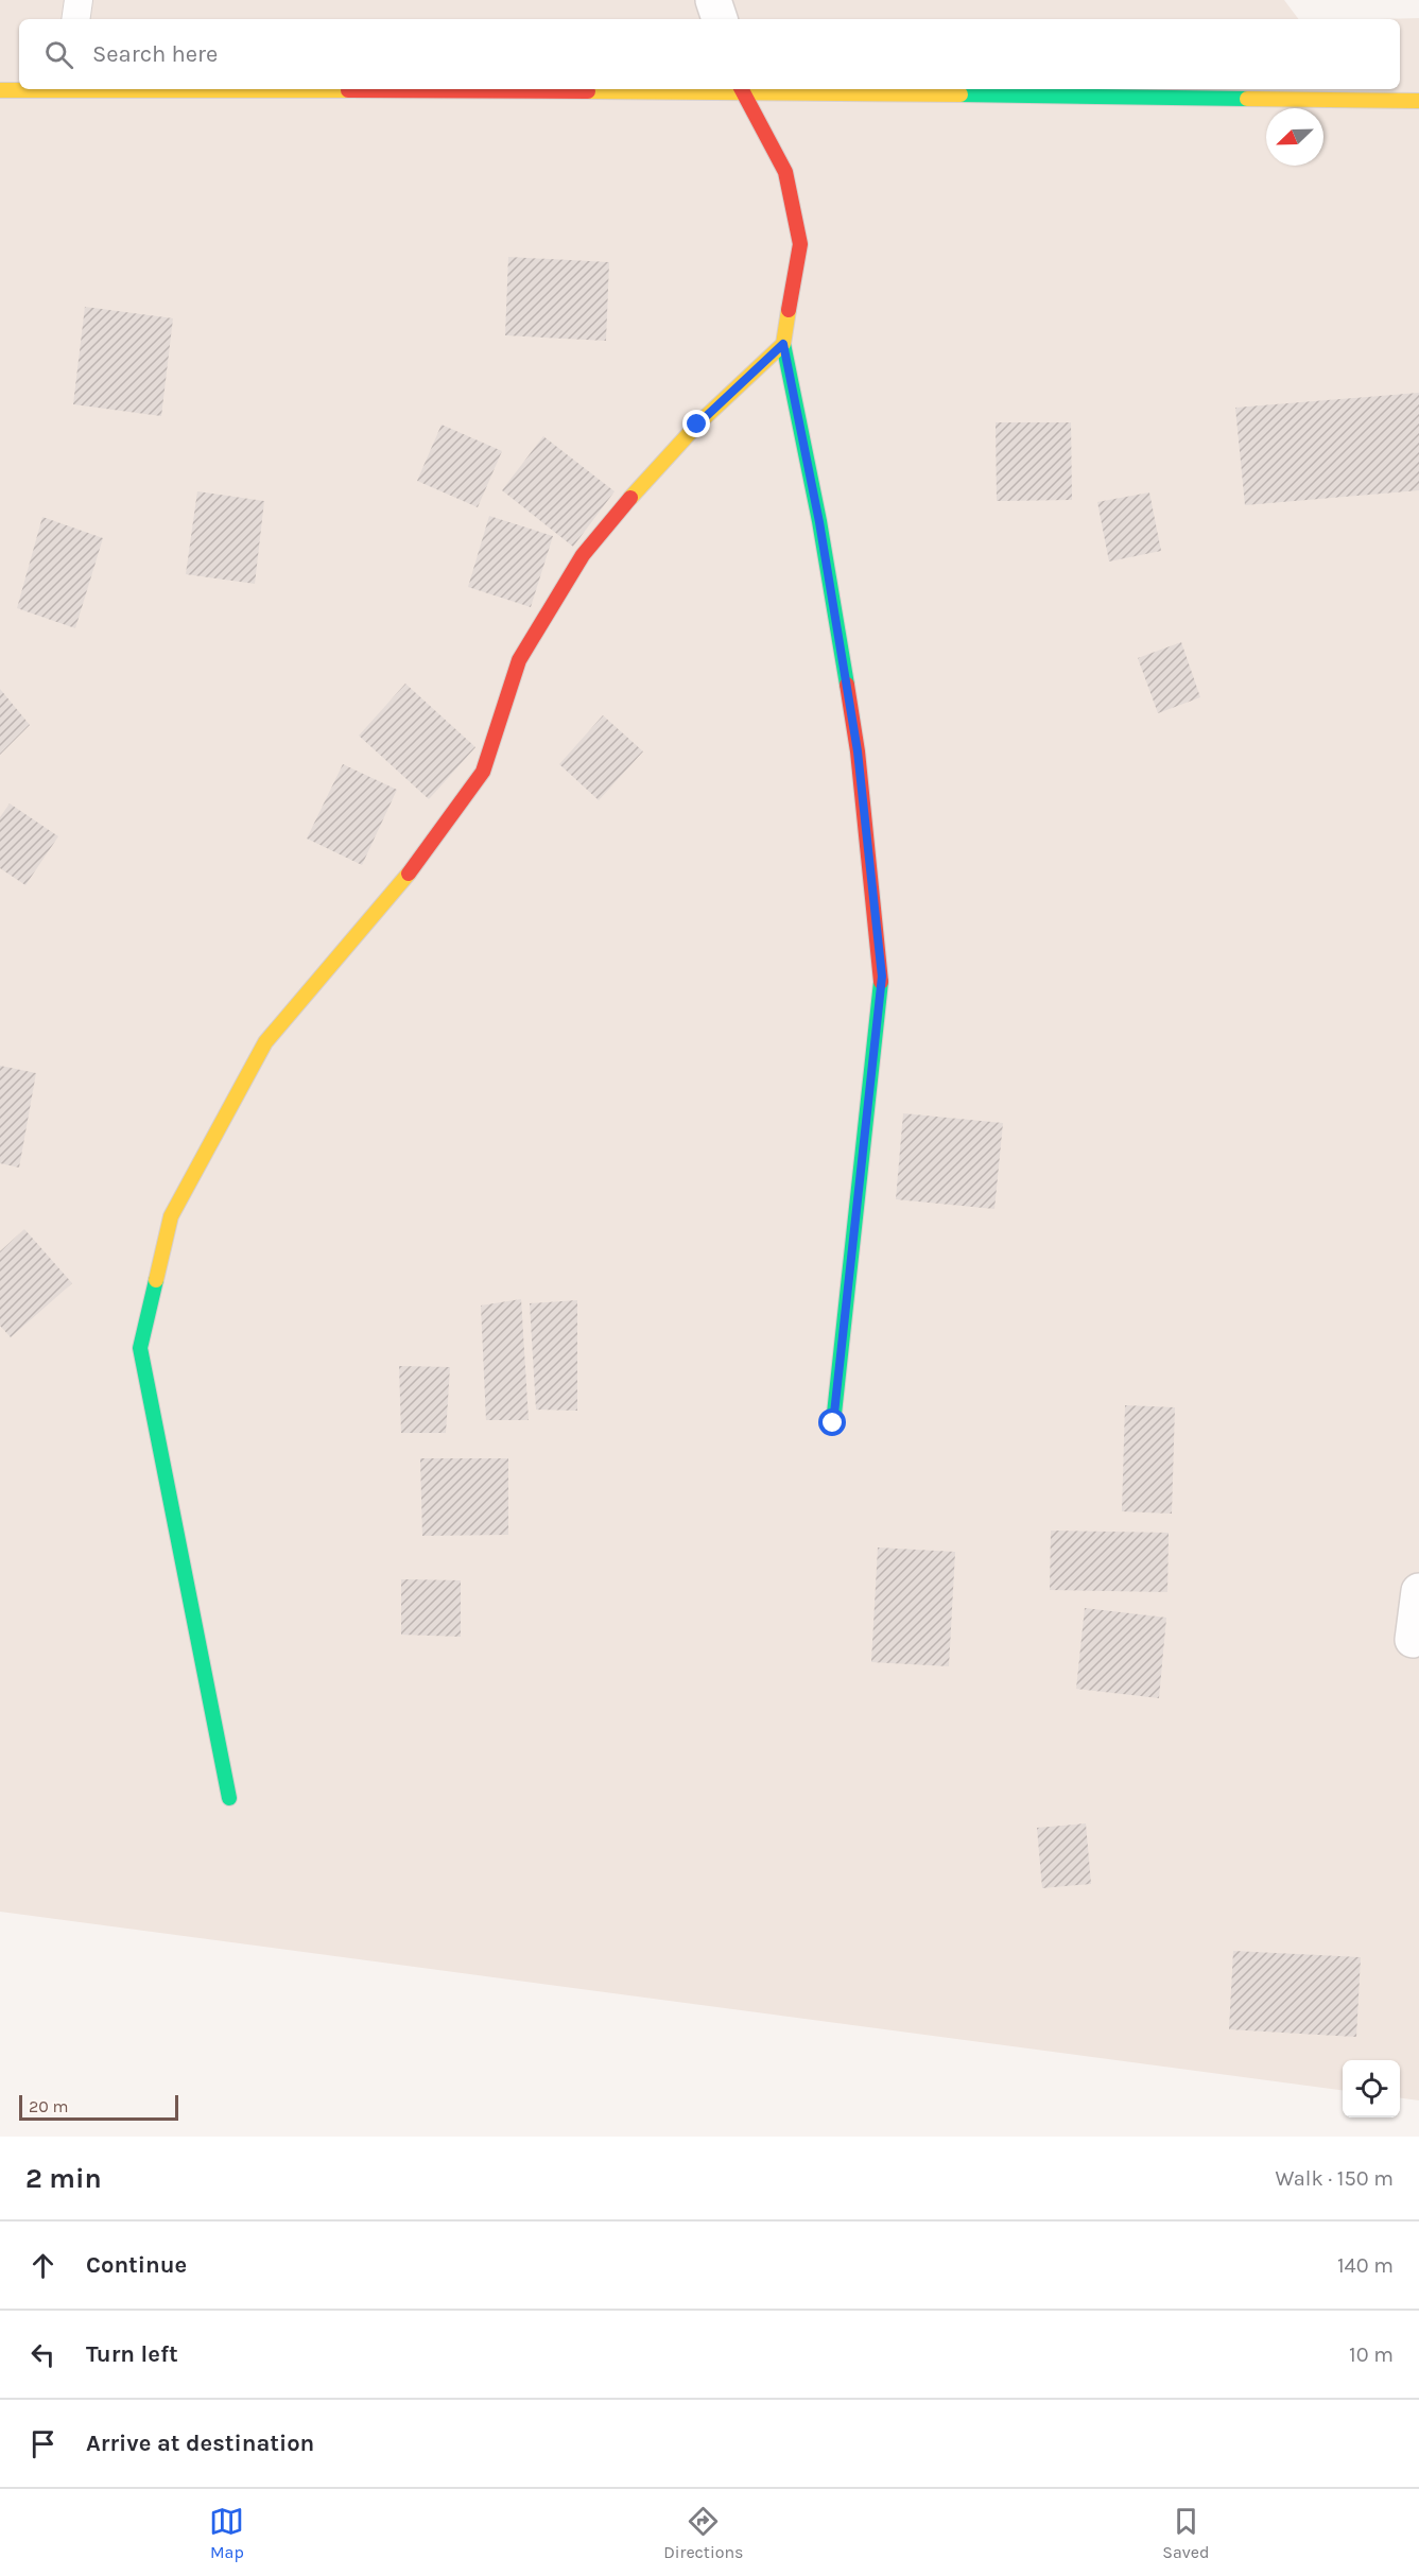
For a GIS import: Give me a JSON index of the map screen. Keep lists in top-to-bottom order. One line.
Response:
{"scale_bar":"20 m","north":"bottom left","page":{"search":"Search here","scale":"20 m","heading":["2 min","Walk · 150 m"],"list":[["Continue","140 m"],["Turn left","10 m"],"Arrive at destination"],"nav":["Map","Directions","Saved"]}}
